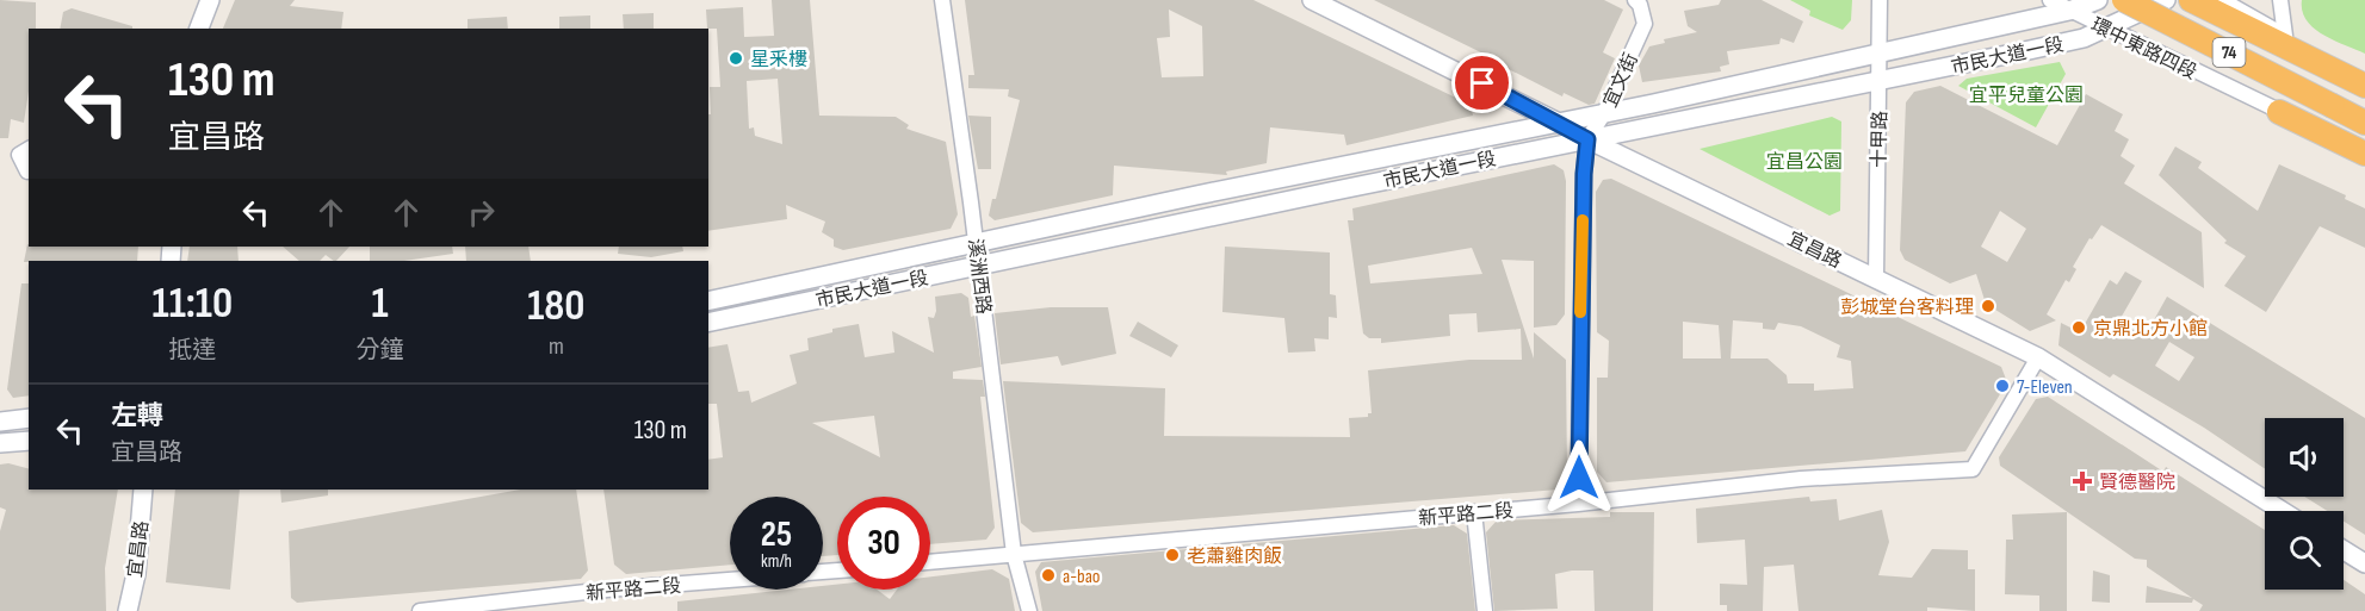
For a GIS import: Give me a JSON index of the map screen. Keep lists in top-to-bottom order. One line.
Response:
{"streets":{"highway":["74"],"street":["環中東路四段","市民大道一段","宜文街","十甲路","宜昌路","溪洲西路","新平路二段"]},"crossings":[["環中東路四段","市民大道一段"],["市民大道一段","宜文街"],["市民大道一段","十甲路"],["市民大道一段","宜昌路"],["市民大道一段","溪洲西路"],["宜文街","宜昌路"],["宜文街","新平路二段"],["十甲路","宜昌路"],["宜昌路","新平路二段"],["溪洲西路","新平路二段"]],"parks":["宜平兒童公園","宜昌公園"],"places":{"other":["星釆樓","彭城堂台客料理","京鼎北方小館","7-Eleven","老蕭雞肉飯","a-bao"],"health":["賢德醫院"]},"page":{"turn":["130 m","宜昌路"],"eta":["11:10","抵達","1","分鐘","180","m"],"list":[{"name":"左轉","note":"宜昌路","value":"130 m"}],"speed":"25 km/h","limit":"30"}}
